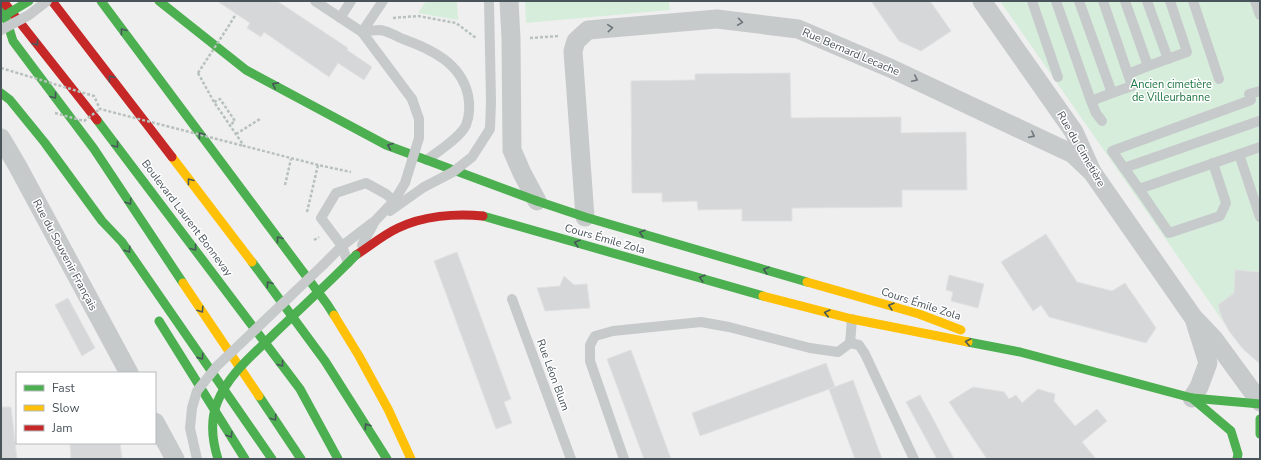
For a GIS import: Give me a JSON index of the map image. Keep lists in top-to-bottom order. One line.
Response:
{"streets":{"main road":["Boulevard Laurent Bonnevay","Cours Émile Zola"],"street":["Rue Bernard Lecache","Rue du Cimetière","Rue du Souvenir Français"],"lane":["Rue Léon Blum"]},"crossings":[["Rue Bernard Lecache","Rue du Cimetière"],["Rue Bernard Lecache","Cours Émile Zola"],["Rue du Cimetière","Cours Émile Zola"]],"one_way":["Cours Émile Zola"],"parks":["Ancien cimetière de Villeurbanne"],"legend":["Fast","Slow","Jam"]}
